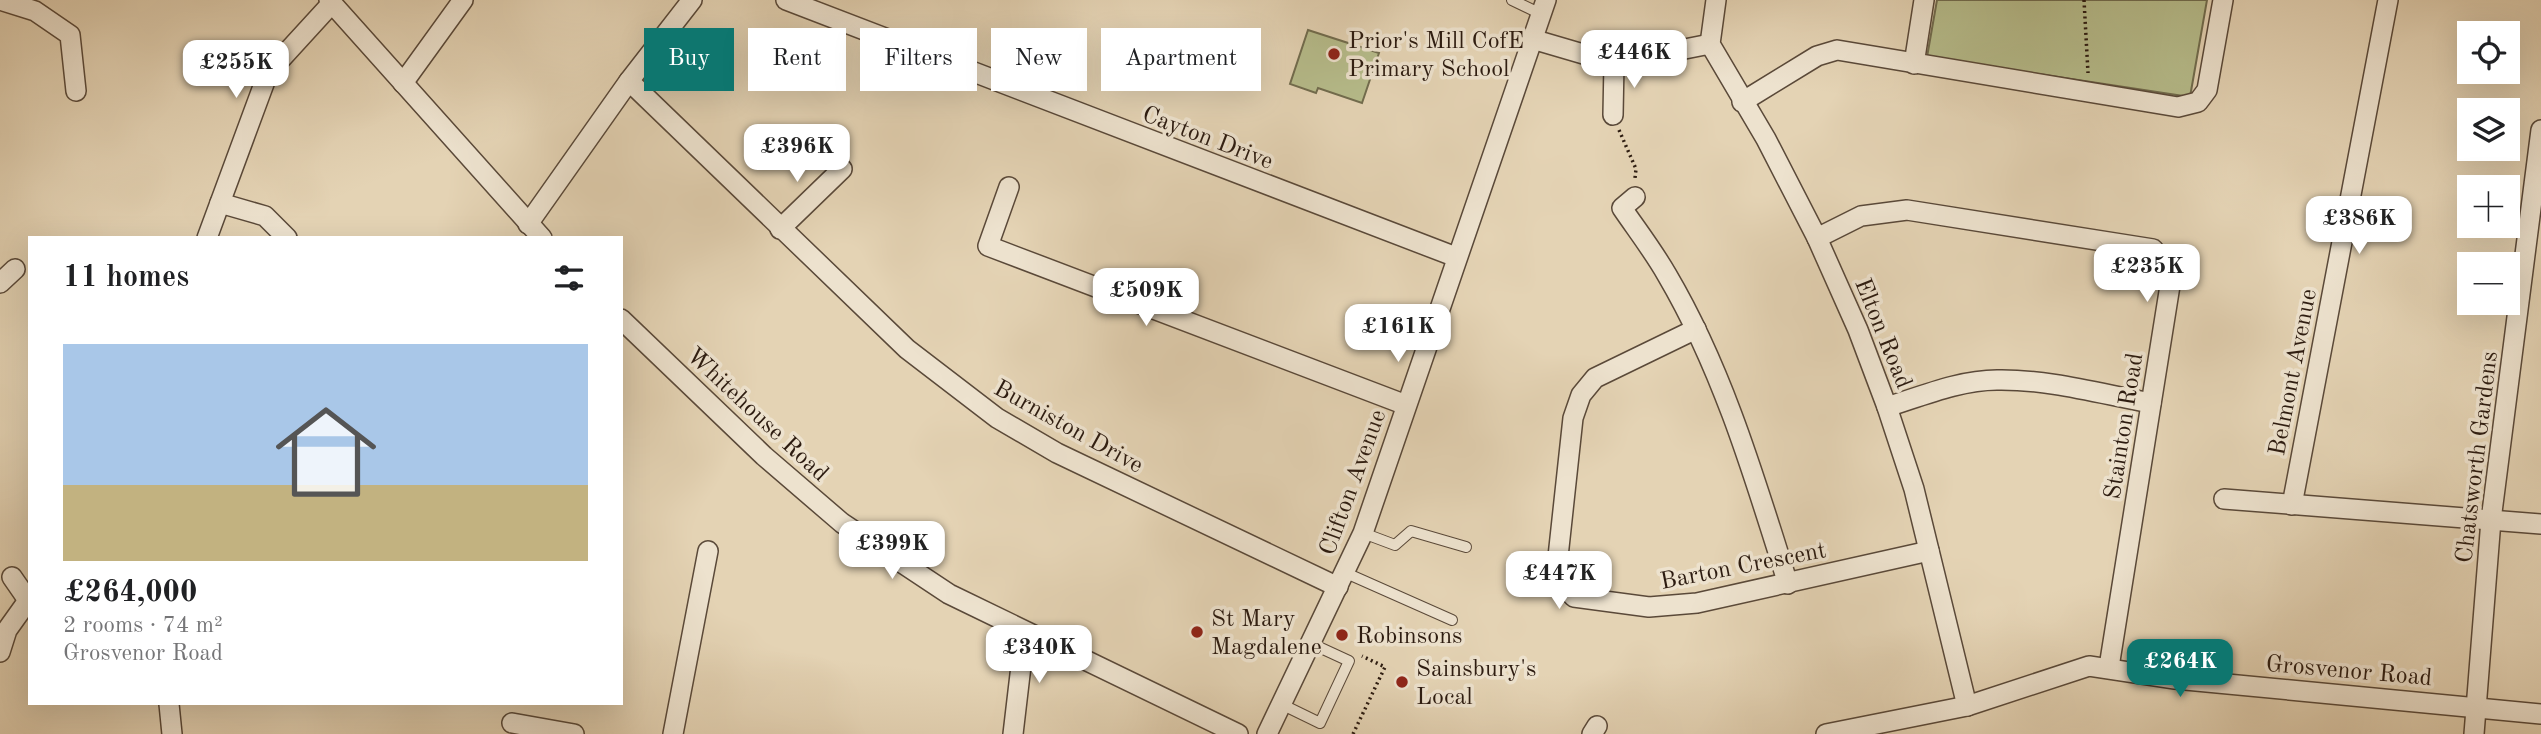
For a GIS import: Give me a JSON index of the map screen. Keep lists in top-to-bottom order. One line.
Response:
{"streets":{"street":["Cayton Drive","Elton Road","Belmont Avenue","Whitehouse Road","Burniston Drive","Stainton Road","Chatsworth Gardens","Clifton Avenue","Barton Crescent","Grosvenor Road"]},"crossings":[["Cayton Drive","Clifton Avenue"],["Elton Road","Stainton Road"],["Elton Road","Barton Crescent"],["Elton Road","Grosvenor Road"],["Burniston Drive","Clifton Avenue"],["Stainton Road","Grosvenor Road"],["Chatsworth Gardens","Grosvenor Road"]],"places":["Prior's Mill CofE Primary School","St Mary Magdalene","Robinsons","Sainsbury's Local"],"page":{"map_buttons":["+","−"],"chip":["Buy","Rent","Filters","New","Apartment"],"price":["£446K","£255K","£396K","£386K","£235K","£509K","£161K","£399K","£447K","£340K","£264K"],"heading":"11 homes","list":[{"name":"£264,000","note":"2 rooms · 74 m² · Grosvenor Road"}]}}
